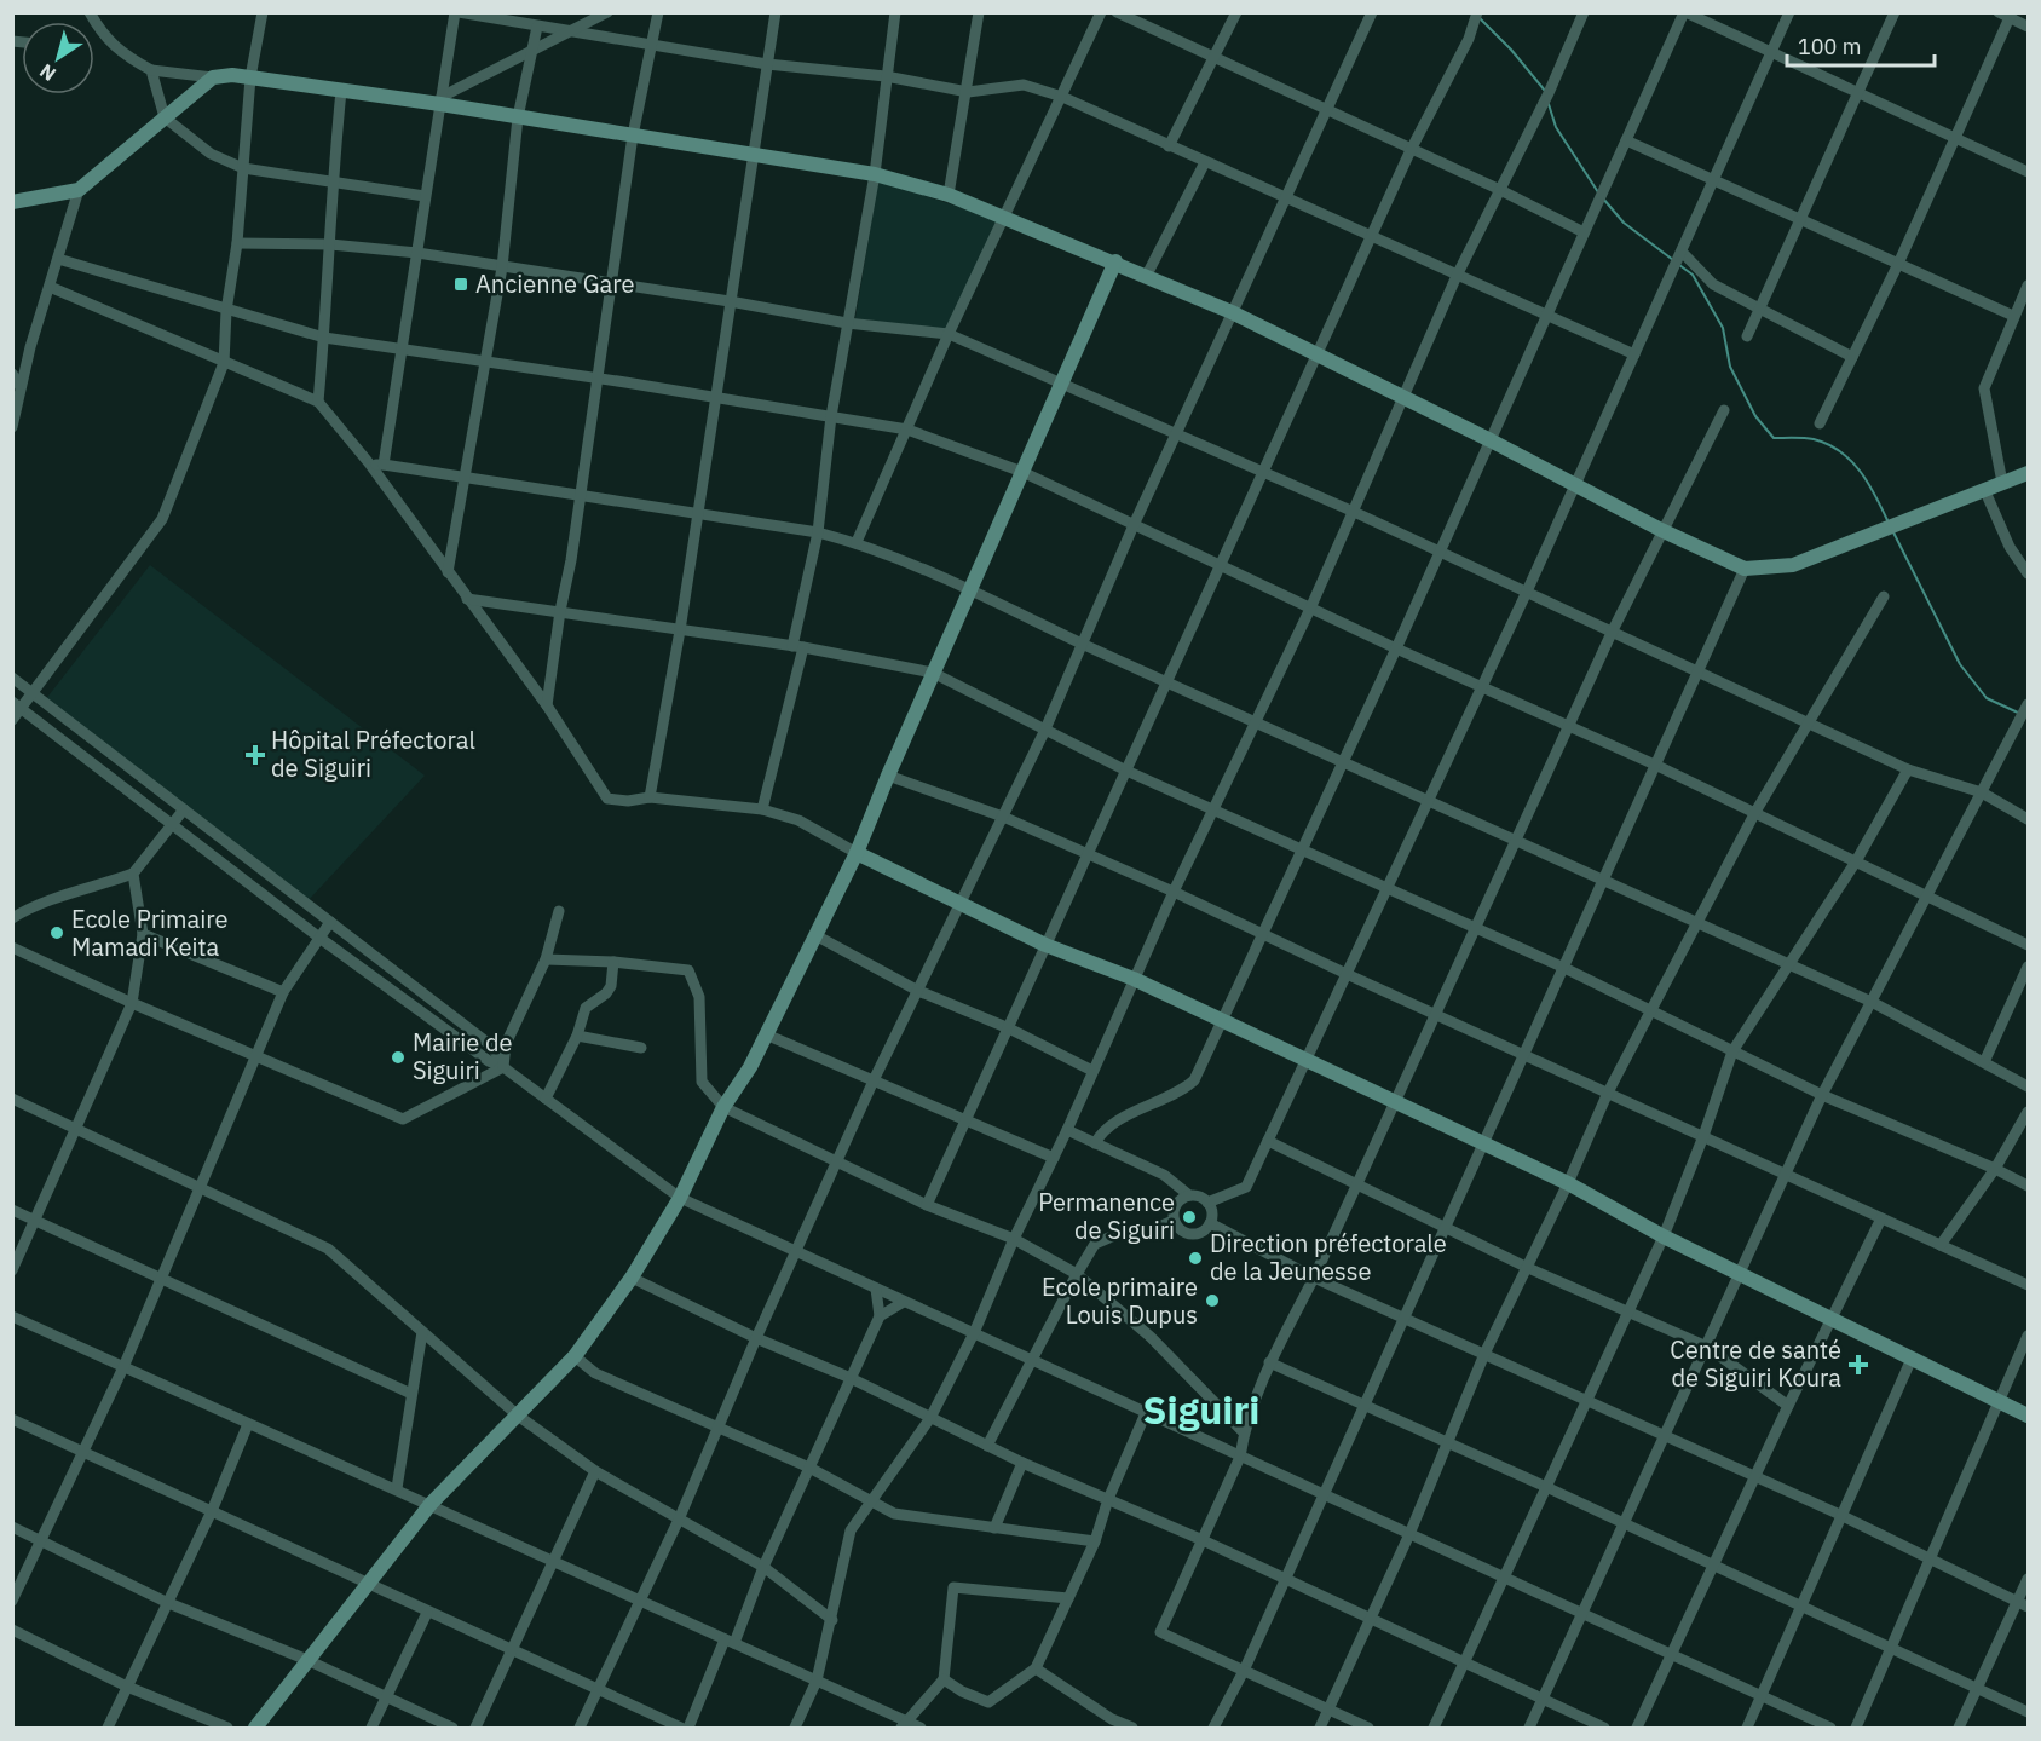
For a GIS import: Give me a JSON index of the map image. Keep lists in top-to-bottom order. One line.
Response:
{"districts":["Siguiri"],"places":{"transit":["Ancienne Gare"],"health":["Hôpital Préfectoral de Siguiri","Centre de santé de Siguiri Koura"],"other":["Ecole Primaire Mamadi Keita","Mairie de Siguiri","Permanence de Siguiri","Direction préfectorale de la Jeunesse","Ecole primaire Louis Dupus"]},"scale_bar":"100 m","north":"bottom left"}
